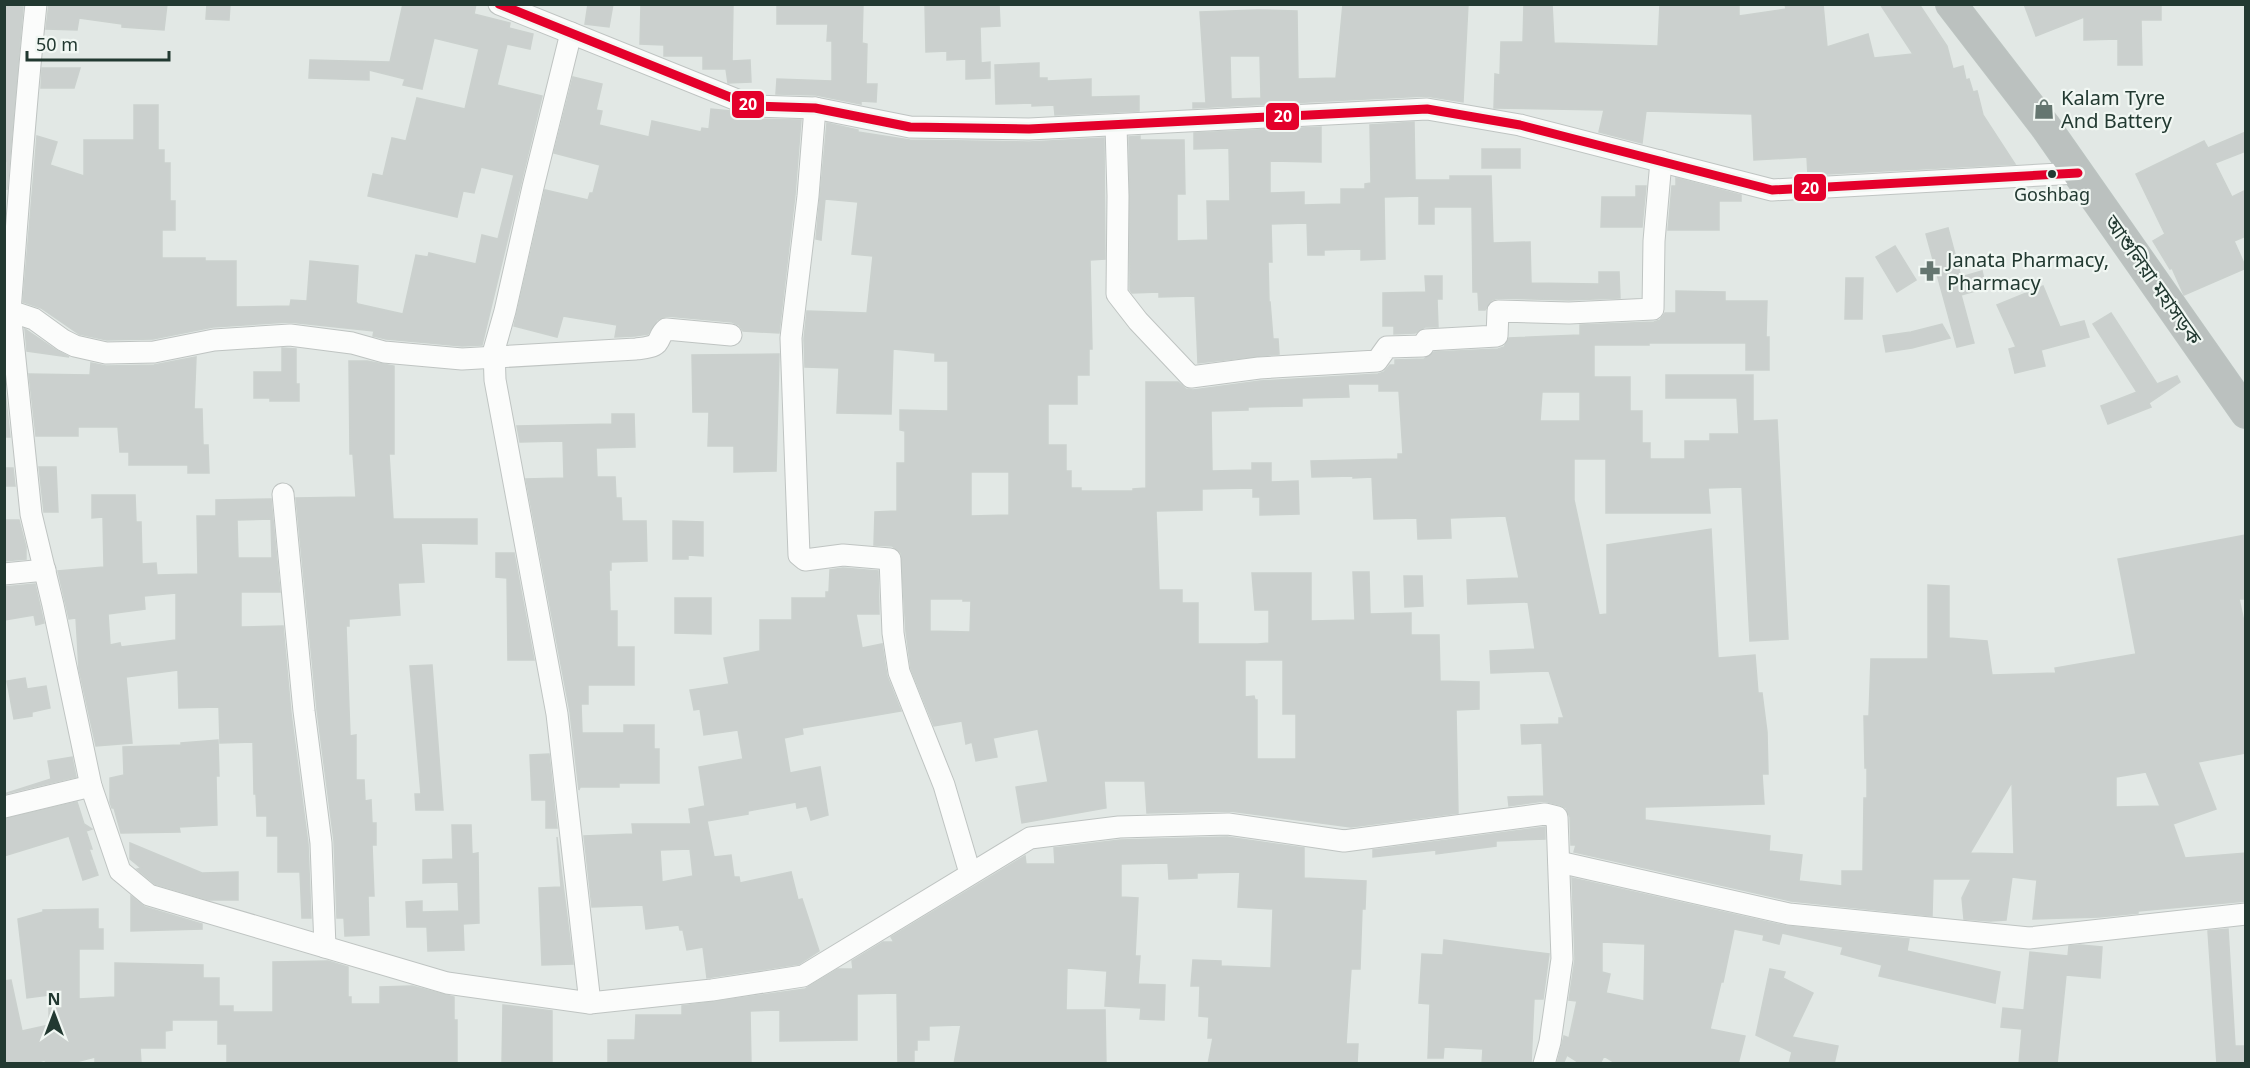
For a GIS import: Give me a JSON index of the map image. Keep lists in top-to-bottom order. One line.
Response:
{"streets":{"highway":["আশুলিয়া মহাসড়ক"]},"places":{"shop":["Kalam Tyre And Battery"],"other":["Goshbag"],"pharmacy":["Janata Pharmacy, Pharmacy"]},"lines":["transit line 20"],"scale_bar":"50 m","north":"top"}
